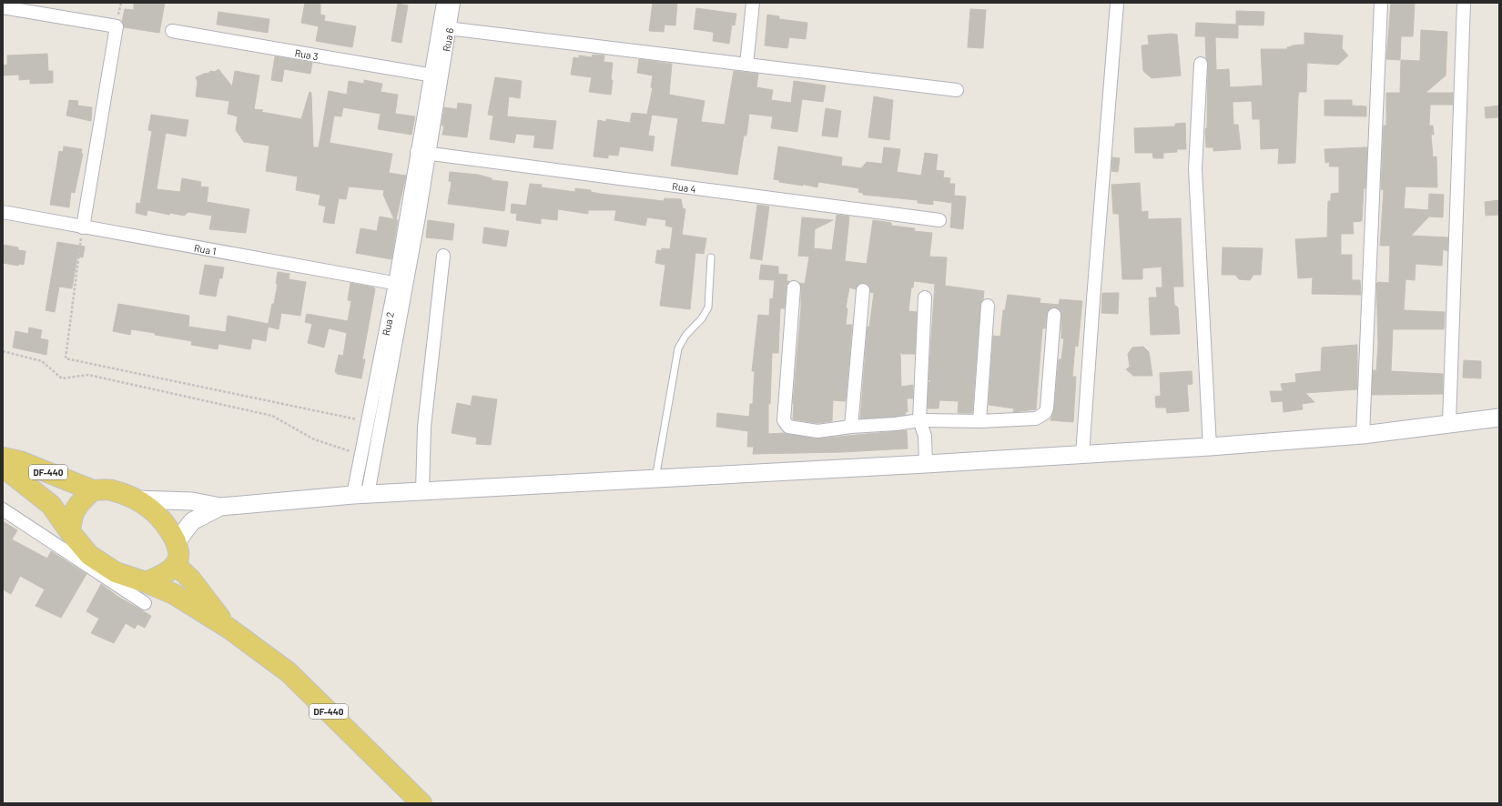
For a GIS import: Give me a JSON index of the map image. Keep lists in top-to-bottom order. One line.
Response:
{"streets":{"main road":["DF-440"],"street":["Rua 6","Rua 3","Rua 4","Rua 1","Rua 2"]},"crossings":[["Rua 6","Rua 3"],["Rua 4","Rua 2"],["Rua 1","Rua 2"]]}
